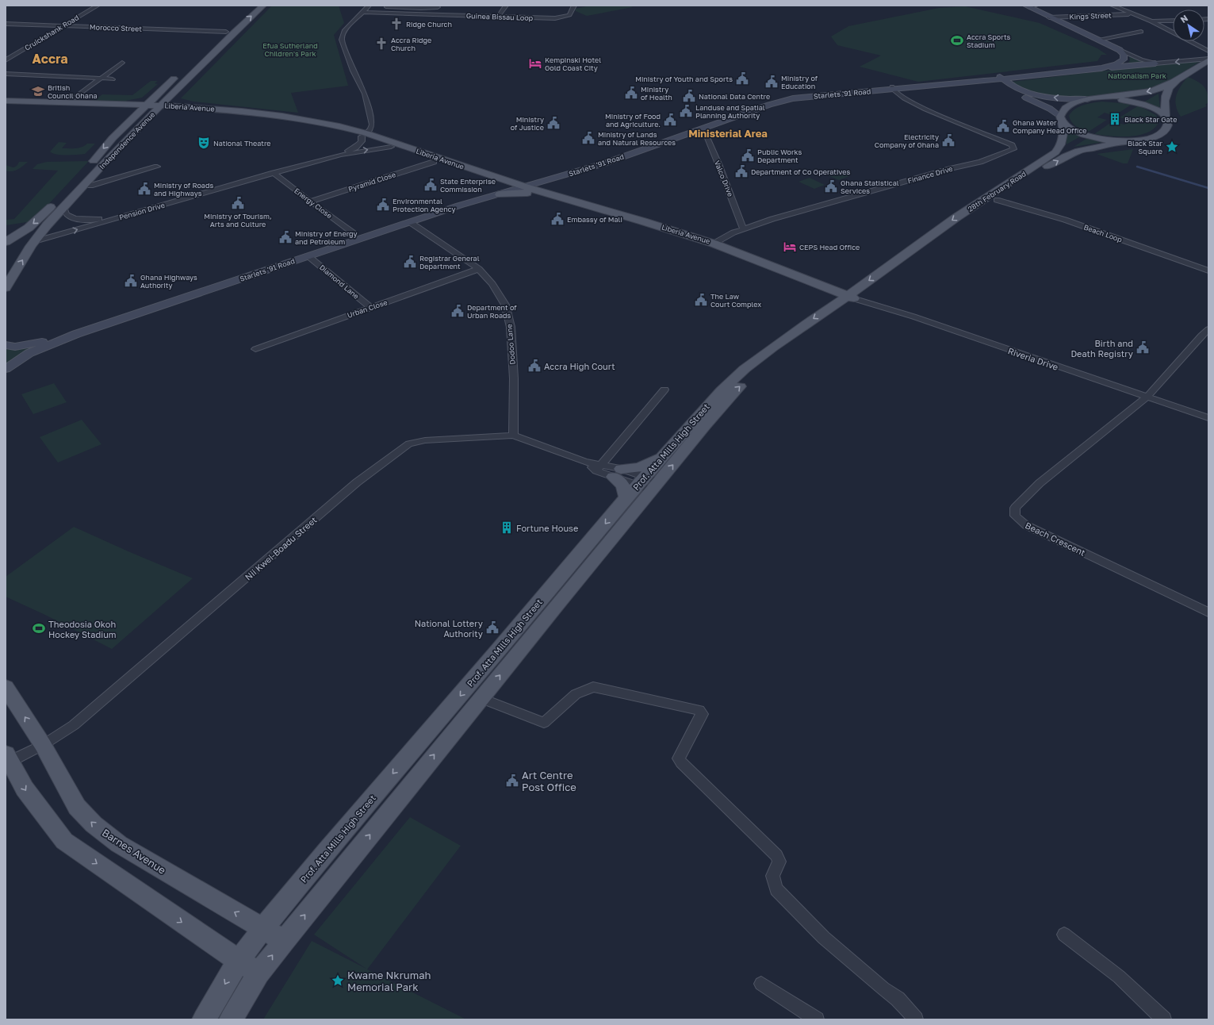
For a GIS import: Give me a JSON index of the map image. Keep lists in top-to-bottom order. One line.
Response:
{"streets":{"main road":["Starlets '91 Road","Liberia Avenue","Independence Avenue","28th February Road","Prof. Atta Mills High Street","Barnes Avenue"],"street":["Kings Street","Guinea Bissau Loop","Morocco Street","Cruickshank Road","Finance Drive","Valco Drive","Pyramid Close","Energy Close","Pension Drive","Beach Loop","Diamond Lane","Urban Close","Dodoo Lane","Riveria Drive","Beach Crescent","Nii Kwei-Boadu Street"]},"crossings":[["Kings Street","Starlets '91 Road"],["Morocco Street","Cruickshank Road"],["Starlets '91 Road","Liberia Avenue"],["Starlets '91 Road","Finance Drive"],["Starlets '91 Road","Valco Drive"],["Starlets '91 Road","Diamond Lane"],["Starlets '91 Road","Dodoo Lane"],["Liberia Avenue","Independence Avenue"],["Liberia Avenue","Finance Drive"],["Liberia Avenue","Pyramid Close"],["Liberia Avenue","28th February Road"],["Liberia Avenue","Pension Drive"],["Liberia Avenue","Riveria Drive"],["Liberia Avenue","Prof. Atta Mills High Street"],["Independence Avenue","Pension Drive"],["Finance Drive","Valco Drive"],["Pyramid Close","Energy Close"],["28th February Road","Beach Loop"],["28th February Road","Riveria Drive"],["28th February Road","Prof. Atta Mills High Street"],["Energy Close","Pension Drive"],["Diamond Lane","Urban Close"],["Urban Close","Dodoo Lane"],["Dodoo Lane","Nii Kwei-Boadu Street"],["Riveria Drive","Prof. Atta Mills High Street"],["Riveria Drive","Beach Crescent"],["Prof. Atta Mills High Street","Nii Kwei-Boadu Street"],["Prof. Atta Mills High Street","Barnes Avenue"],["Nii Kwei-Boadu Street","Barnes Avenue"]],"one_way":["Pension Drive"],"districts":["Accra","Ministerial Area"],"parks":["Efua Sutherland Children's Park","Nationalism Park"],"places":{"church":["Ridge Church","Accra Ridge Church"],"sports":["Accra Sports Stadium","Theodosia Okoh Hockey Stadium"],"hotel":["Kempinski Hotel Gold Coast City","CEPS Head Office"],"public building":["Ministry of Youth and Sports","Ministry of Education","Ministry of Health","National Data Centre","Landuse and Spatial Planning Authority","Ministry of Food and Agriculture.","Ministry of Justice","Ghana Water Company Head Office","Ministry of Lands and Natural Resources","Electricity Company of Ghana","Public Works Department","Department of Co Operatives","State Enterprise Commission","Ghana Statistical Services","Ministry of Roads and Highways","Ministry of Tourism, Arts and Culture","Environmental Protection Agency","Embassy of Mali","Ministry of Energy and Petroleum","Registrar General Department","Ghana Highways Authority","The Law Court Complex","Department of Urban Roads","Birth and Death Registry","Accra High Court","National Lottery Authority","Art Centre Post Office"],"school or university":["British Council Ghana"],"building":["Black Star Gate","Fortune House"],"theatre":["National Theatre"],"place":["Black Star Square","Kwame Nkrumah Memorial Park"]},"north":"top left"}
